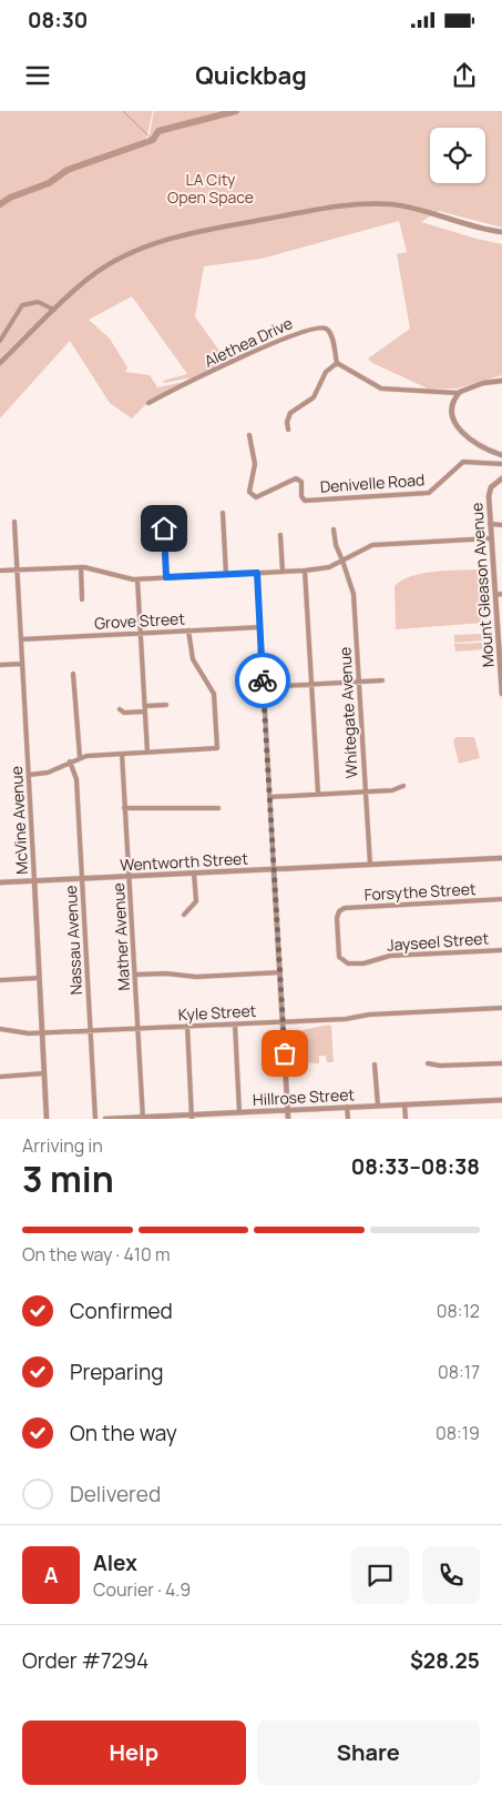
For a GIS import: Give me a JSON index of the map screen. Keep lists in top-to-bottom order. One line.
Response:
{"streets":{"street":["Alethea Drive","Denivelle Road","Mount Gleason Avenue","Grove Street","Whitegate Avenue","McVine Avenue","Wentworth Street","Forsythe Street","Mather Avenue","Nassau Avenue","Jayseel Street","Kyle Street","Hillrose Street"]},"crossings":[["Grove Street","McVine Avenue"],["Whitegate Avenue","Wentworth Street"],["McVine Avenue","Wentworth Street"],["McVine Avenue","Kyle Street"],["Wentworth Street","Mather Avenue"],["Wentworth Street","Nassau Avenue"],["Forsythe Street","Jayseel Street"],["Mather Avenue","Kyle Street"],["Mather Avenue","Hillrose Street"],["Nassau Avenue","Kyle Street"]],"parks":["LA City Open Space"],"page":{"status":"08:30","header":"Quickbag","heading":["3 min","Arriving in","08:33–08:38"],"panel":["Alex","Courier · 4.9","Order #7294","$28.25"],"bar":"On the way · 410 m","list":[["Confirmed","08:12"],["Preparing","08:17"],["On the way","08:19"],"Delivered"],"round":"A","buttons":["Help","Share"]}}
